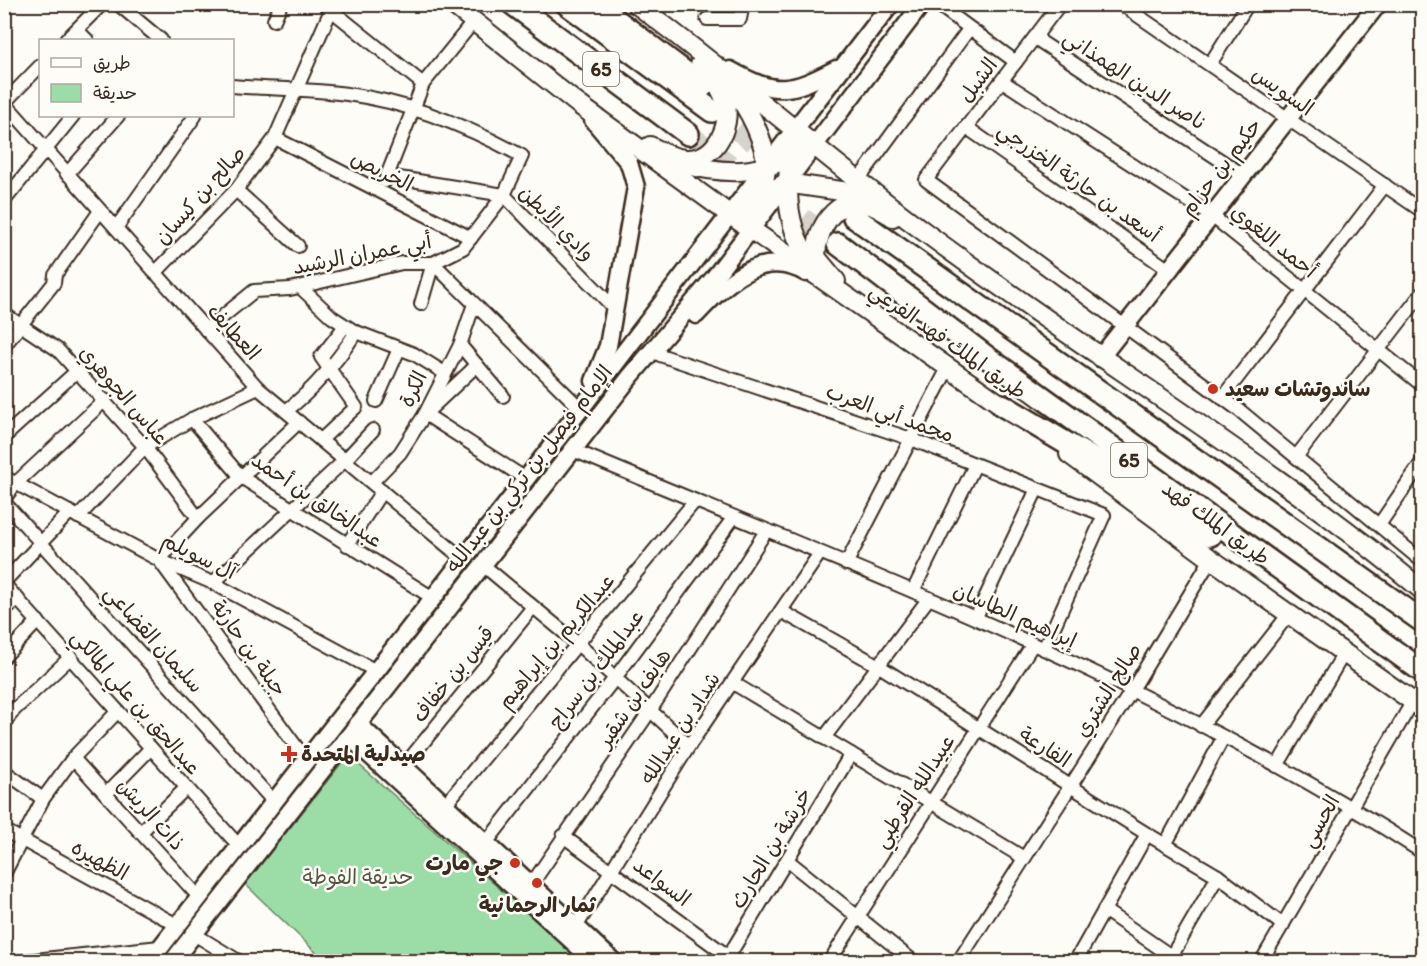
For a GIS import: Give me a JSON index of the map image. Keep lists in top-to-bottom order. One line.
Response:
{"streets":{"highway":["65","طريق الملك فهد"],"main road":["حكيم بن حزام","طريق الملك فهد الفرعي","الإمام فيصل بن تركي بن عبدالله"],"street":["الشبل","ناصر الدين الهمذاني","السويس","الخريص","أسعد بن حارثة الخزرجي","صالح بن كيسان","وادي الأبطن","أحمد اللغوي","أبي عمران الرشيد","العطايف","الكرة","عباس الجوهري","محمد أبي العرب","عبدالخالق بن أحمد","آل سويلم","إبراهيم الطاسان","سليمان القضاعي","عبدالكريم بن إبراهيم","جبلة بن حارثة","عبدالملك بن سراج","قيس بن خفاف","صالح الشتري","هايف بن شقير","عبدالحق بن علي المالكي","شداد بن عبدالله","الفارعة","عبيدالله القرطبي","ذات الريش","الحسي","خرشة بن الحارث","الظهيره","السواعد"]},"crossings":[["الشبل","ناصر الدين الهمذاني"],["الشبل","حكيم بن حزام"],["الشبل","أسعد بن حارثة الخزرجي"],["الشبل","أحمد اللغوي"],["ناصر الدين الهمذاني","حكيم بن حزام"],["السويس","حكيم بن حزام"],["حكيم بن حزام","أسعد بن حارثة الخزرجي"],["حكيم بن حزام","أحمد اللغوي"],["الخريص","صالح بن كيسان"],["الخريص","أبي عمران الرشيد"],["صالح بن كيسان","العطايف"],["وادي الأبطن","أبي عمران الرشيد"],["أبي عمران الرشيد","العطايف"],["العطايف","الكرة"],["العطايف","الإمام فيصل بن تركي بن عبدالله"],["طريق الملك فهد الفرعي","الإمام فيصل بن تركي بن عبدالله"],["طريق الملك فهد الفرعي","صالح الشتري"],["طريق الملك فهد الفرعي","الحسي"],["محمد أبي العرب","عبيدالله القرطبي"],["الإمام فيصل بن تركي بن عبدالله","عبدالخالق بن أحمد"],["الإمام فيصل بن تركي بن عبدالله","آل سويلم"],["الإمام فيصل بن تركي بن عبدالله","إبراهيم الطاسان"],["الإمام فيصل بن تركي بن عبدالله","سليمان القضاعي"],["الإمام فيصل بن تركي بن عبدالله","جبلة بن حارثة"],["الإمام فيصل بن تركي بن عبدالله","عبدالحق بن علي المالكي"],["الإمام فيصل بن تركي بن عبدالله","ذات الريش"],["الإمام فيصل بن تركي بن عبدالله","الظهيره"],["آل سويلم","جبلة بن حارثة"],["إبراهيم الطاسان","عبدالكريم بن إبراهيم"],["إبراهيم الطاسان","عبدالملك بن سراج"],["إبراهيم الطاسان","صالح الشتري"],["إبراهيم الطاسان","هايف بن شقير"],["إبراهيم الطاسان","شداد بن عبدالله"],["إبراهيم الطاسان","عبيدالله القرطبي"],["إبراهيم الطاسان","الحسي"],["صالح الشتري","الفارعة"],["هايف بن شقير","السواعد"],["شداد بن عبدالله","الفارعة"],["شداد بن عبدالله","السواعد"],["الفارعة","عبيدالله القرطبي"],["الفارعة","الحسي"],["خرشة بن الحارث","السواعد"]],"parks":["حديقة الفوطة"],"places":{"other":["ساندوتشات سعيد","جي مارت","ثمار الرحمانية"],"health":["صيدلية المتحدة"]},"legend":["طريق","حديقة"]}
